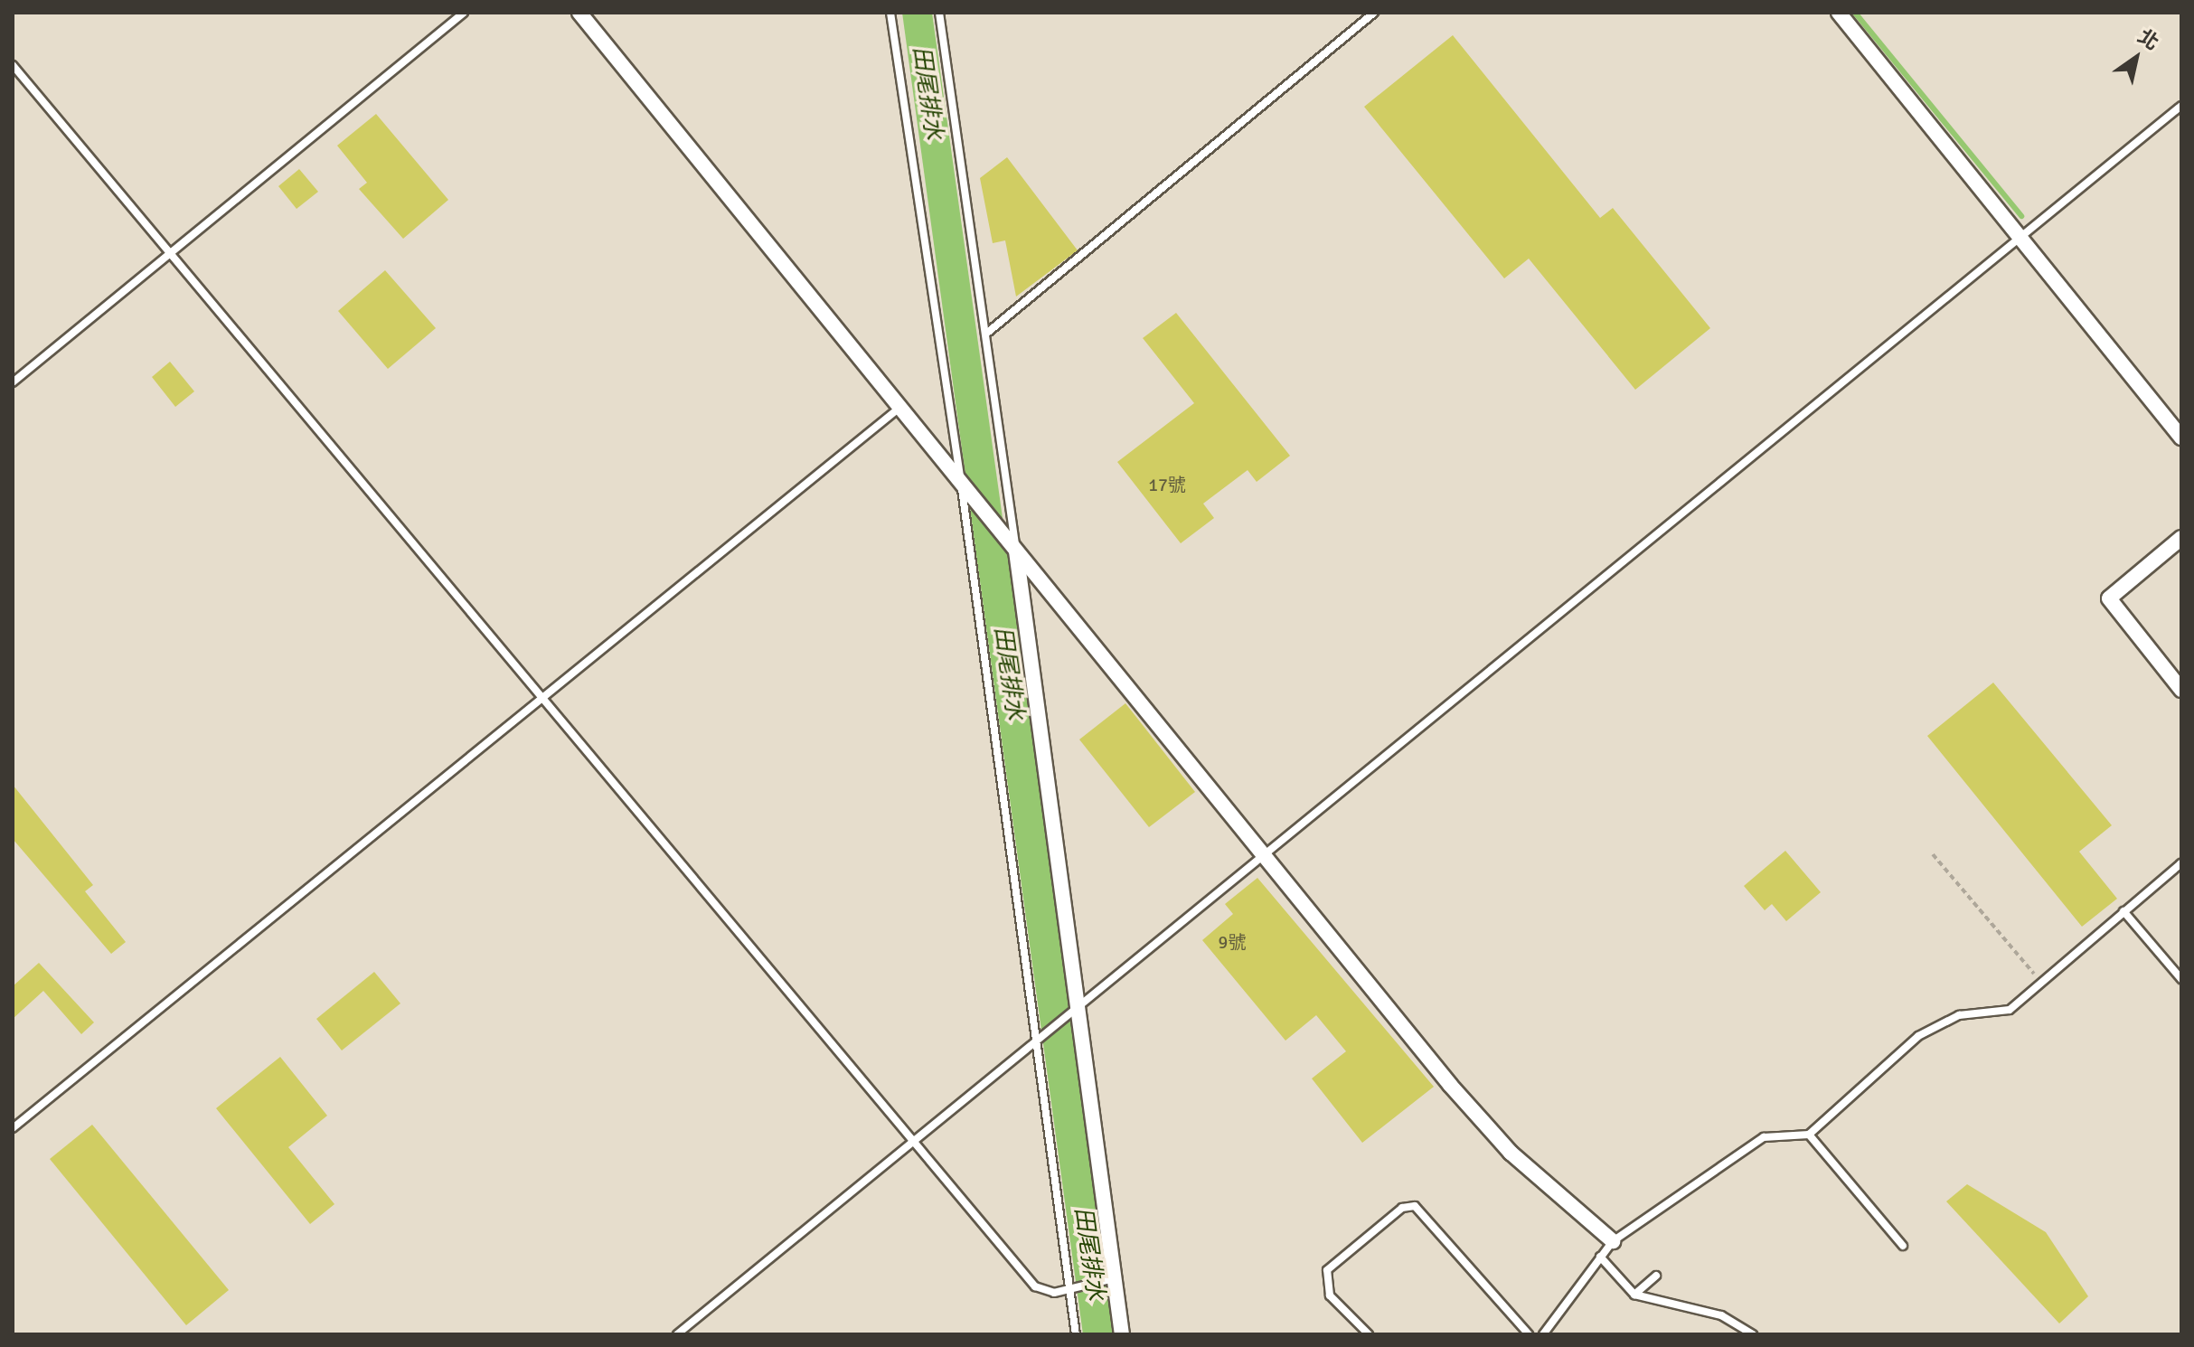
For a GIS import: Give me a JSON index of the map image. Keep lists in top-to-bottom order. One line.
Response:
{"water":["田尾排水"],"house_numbers":["17號","9號"],"north":"top right"}
